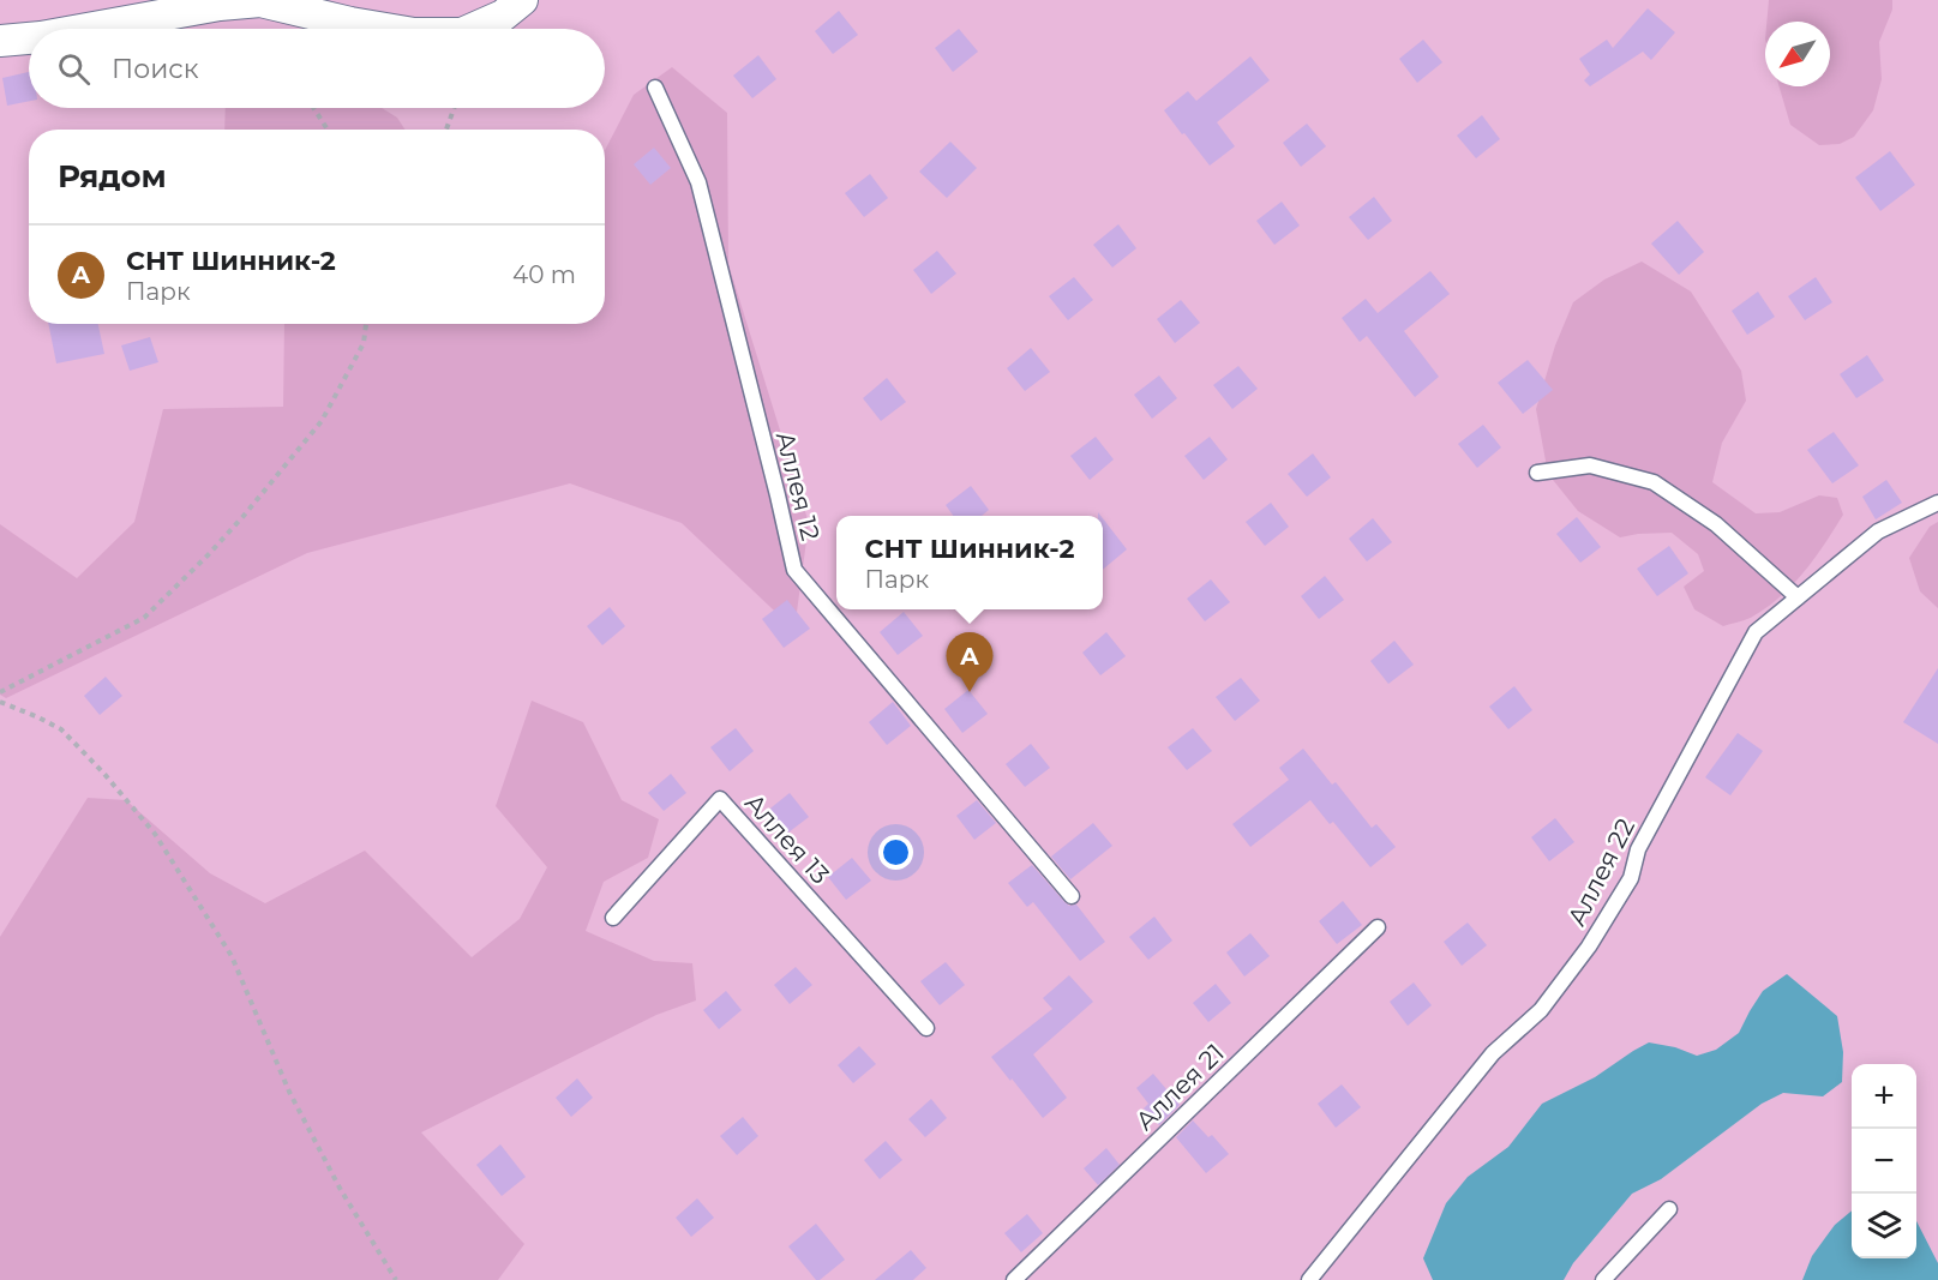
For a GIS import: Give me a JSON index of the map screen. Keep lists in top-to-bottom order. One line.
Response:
{"streets":{"lane":["Аллея 12","Аллея 13","Аллея 22","Аллея 21"]},"north":"bottom left","page":{"search":"Поиск","heading":"Рядом","list":[{"mark":"A","name":"СНТ Шинник-2","note":"Парк","value":"40 m"}],"popup":["СНТ Шинник-2","Парк"],"pins":"A","map_buttons":["+","−"]}}
